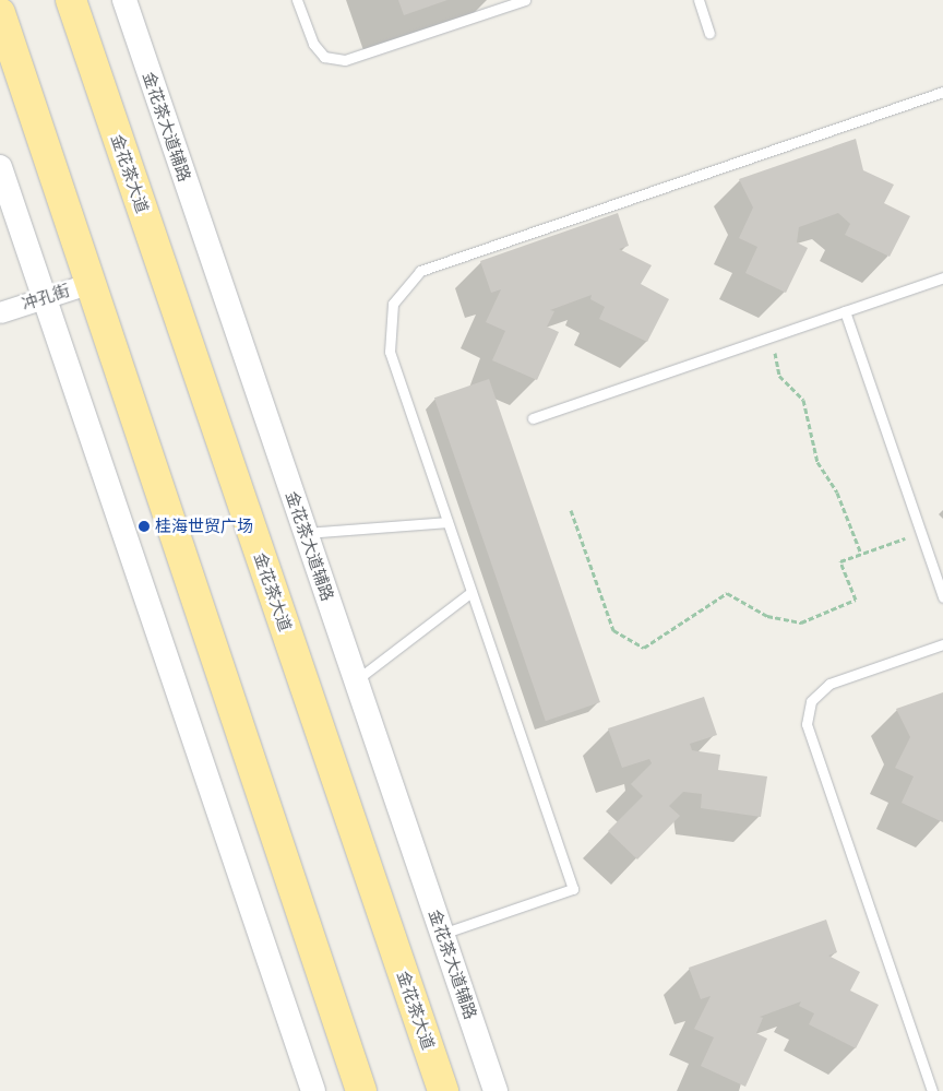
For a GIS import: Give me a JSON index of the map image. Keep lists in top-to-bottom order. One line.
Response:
{"streets":{"highway":["金花茶大道"],"street":["金花茶大道辅路","冲孔街"]},"places":["桂海世贸广场"]}
